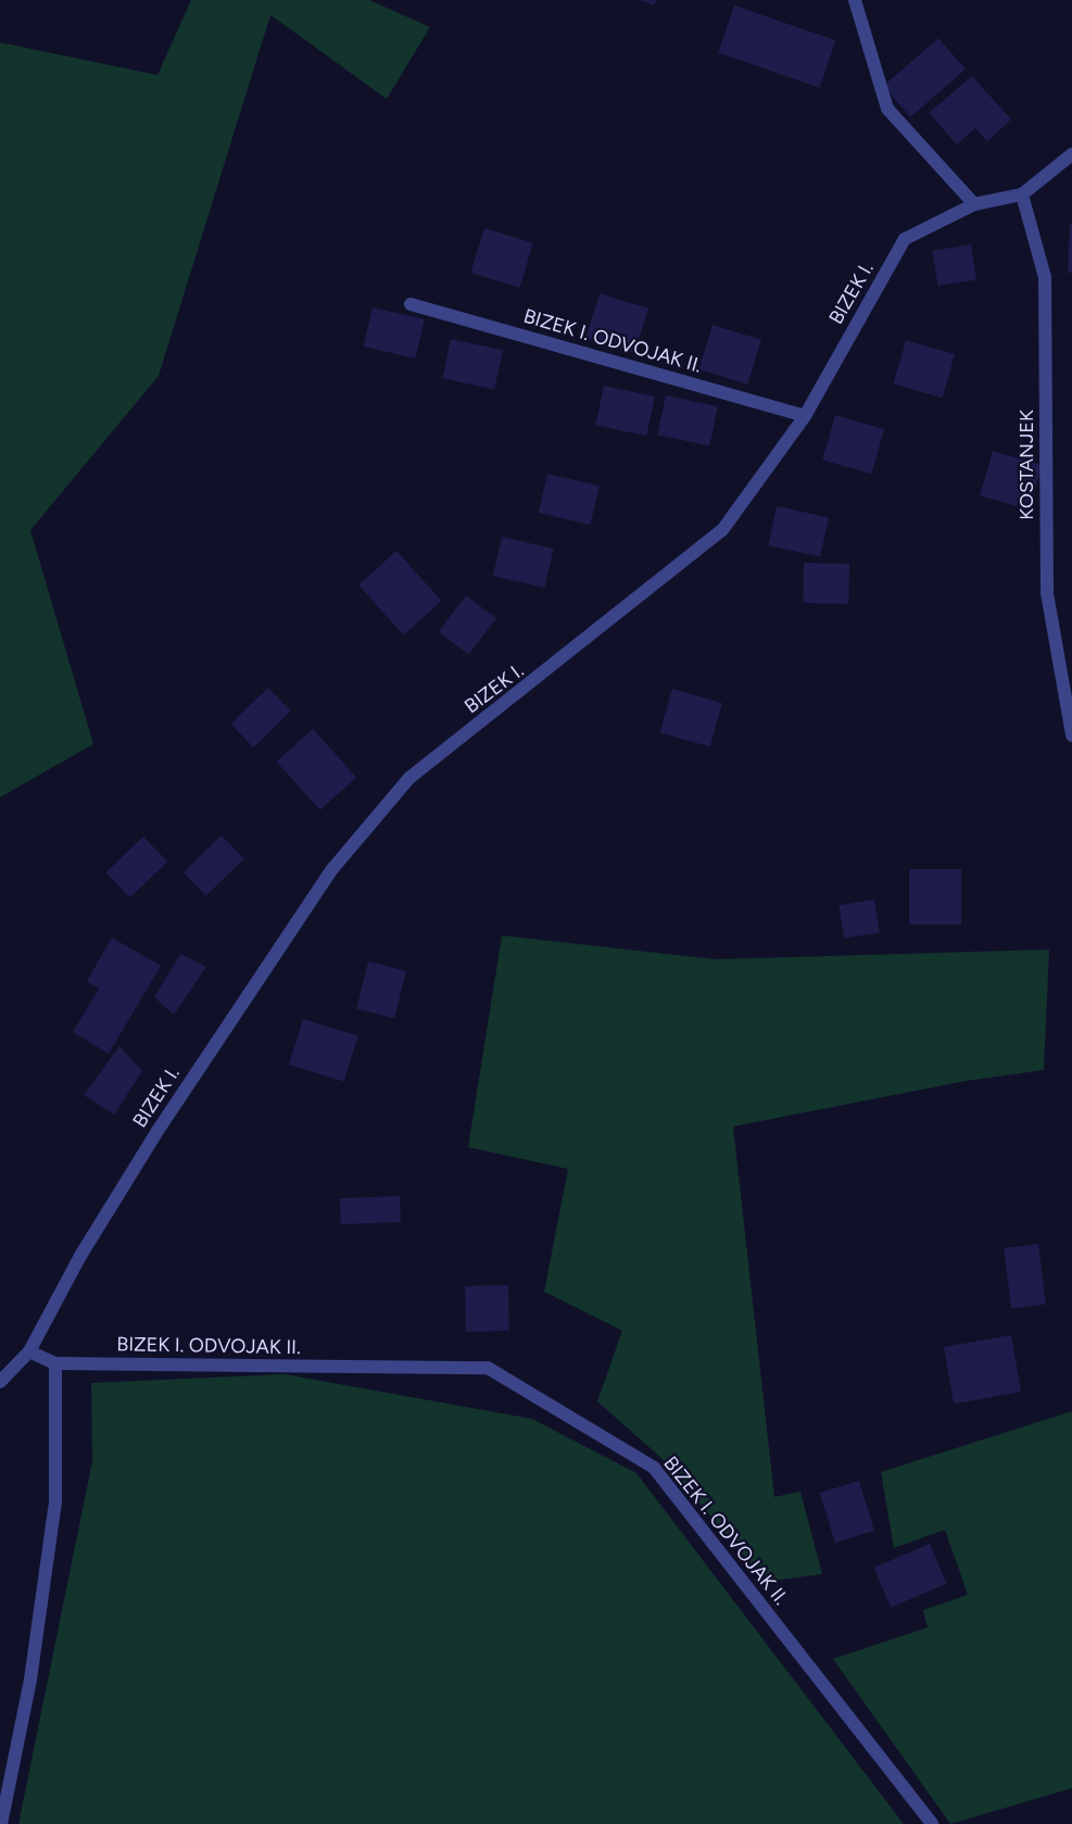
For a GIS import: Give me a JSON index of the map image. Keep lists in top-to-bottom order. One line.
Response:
{"streets":{"street":["BIZEK I.","BIZEK I. ODVOJAK II.","KOSTANJEK"]},"crossings":[["BIZEK I.","BIZEK I. ODVOJAK II."],["BIZEK I.","KOSTANJEK"]]}
